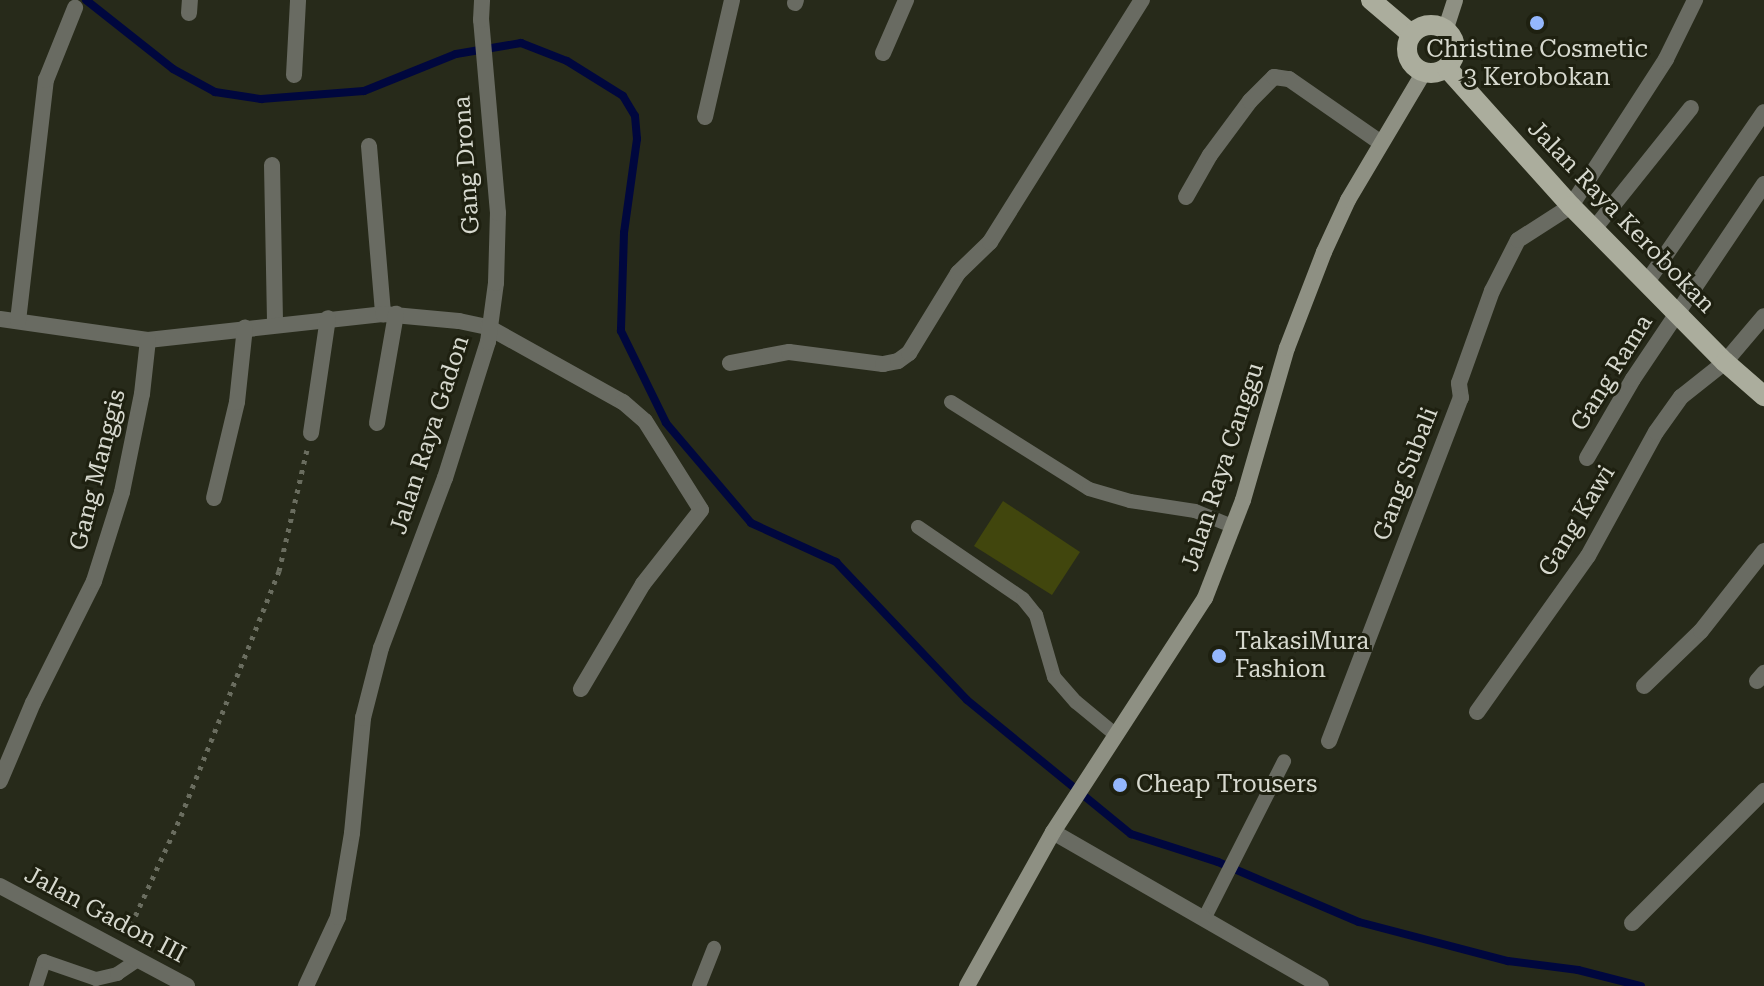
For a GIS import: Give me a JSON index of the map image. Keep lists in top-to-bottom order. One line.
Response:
{"streets":{"main road":["Jalan Raya Kerobokan","Jalan Raya Canggu"],"street":["Gang Drona","Gang Rama","Jalan Raya Gadon","Gang Manggis","Gang Subali","Gang Kawi","Jalan Gadon III"]},"crossings":[["Gang Drona","Jalan Raya Gadon"],["Jalan Raya Kerobokan","Gang Rama"],["Jalan Raya Kerobokan","Jalan Raya Canggu"],["Jalan Raya Kerobokan","Gang Subali"],["Jalan Raya Kerobokan","Gang Kawi"],["Jalan Raya Gadon","Gang Manggis"]],"places":["Christine Cosmetic 3 Kerobokan","TakasiMura Fashion","Cheap Trousers"]}
